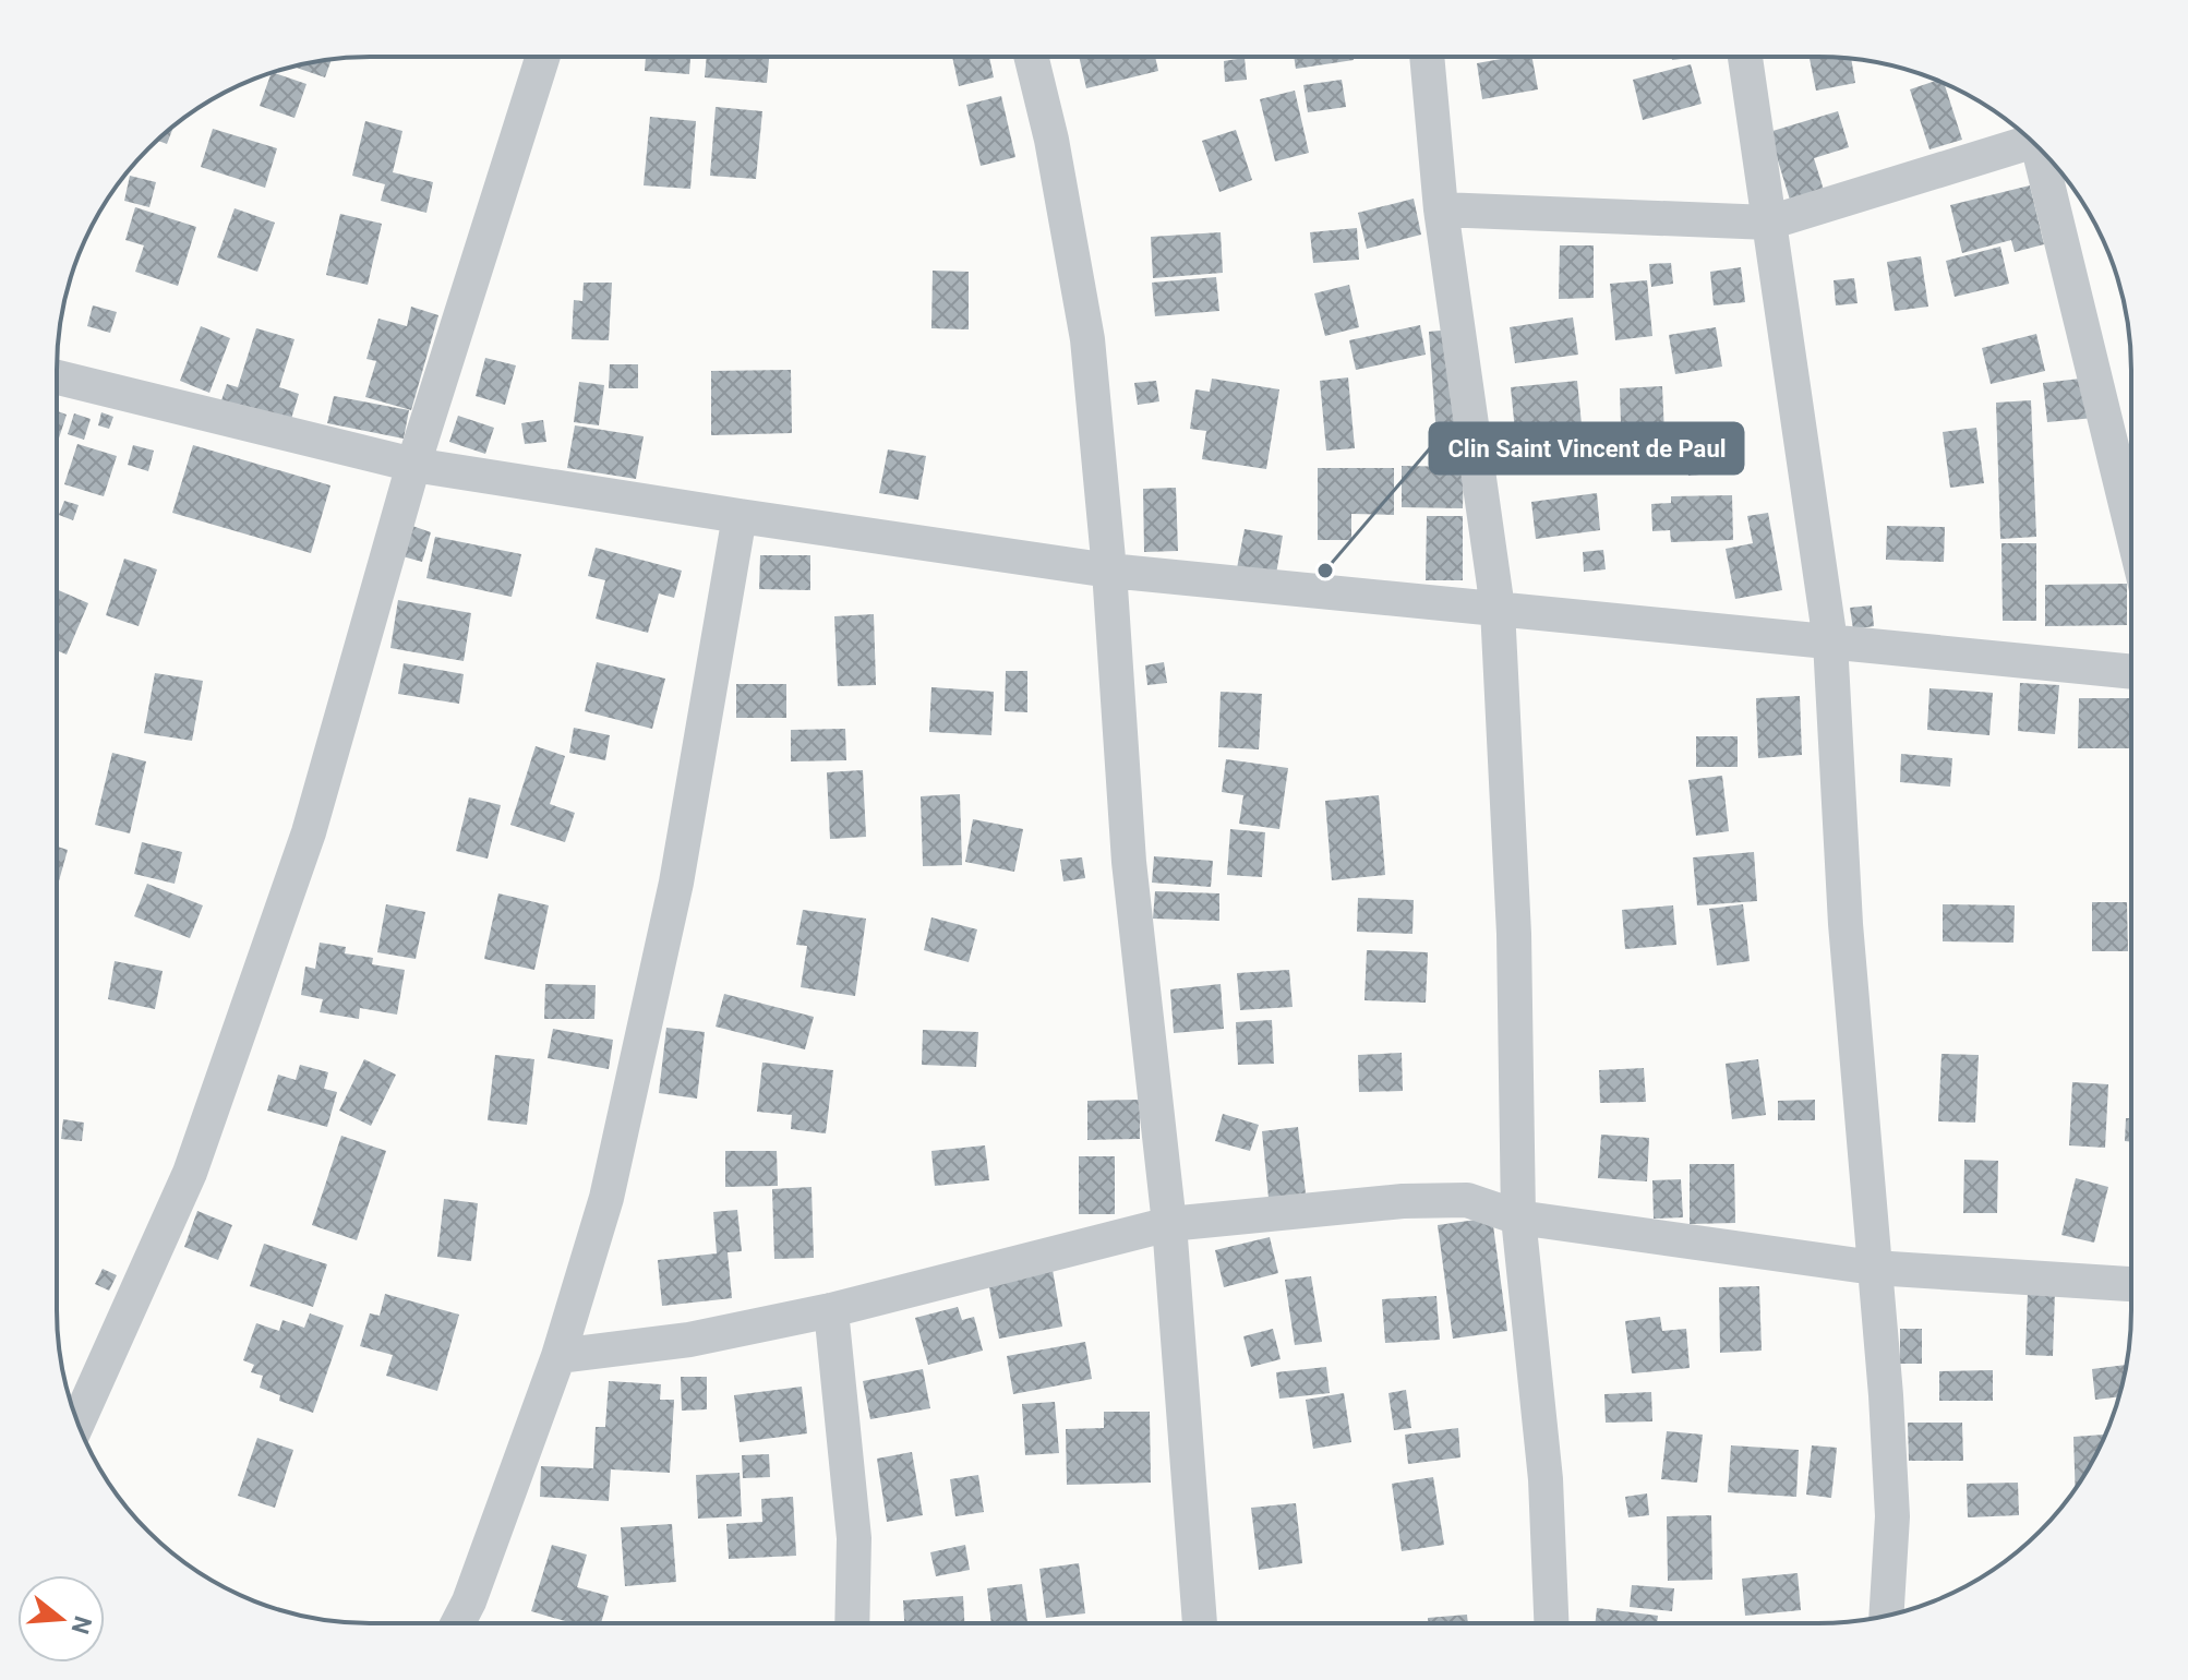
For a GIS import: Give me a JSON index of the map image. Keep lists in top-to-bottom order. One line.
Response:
{"places":["Clin Saint Vincent de Paul"],"north":"right"}
